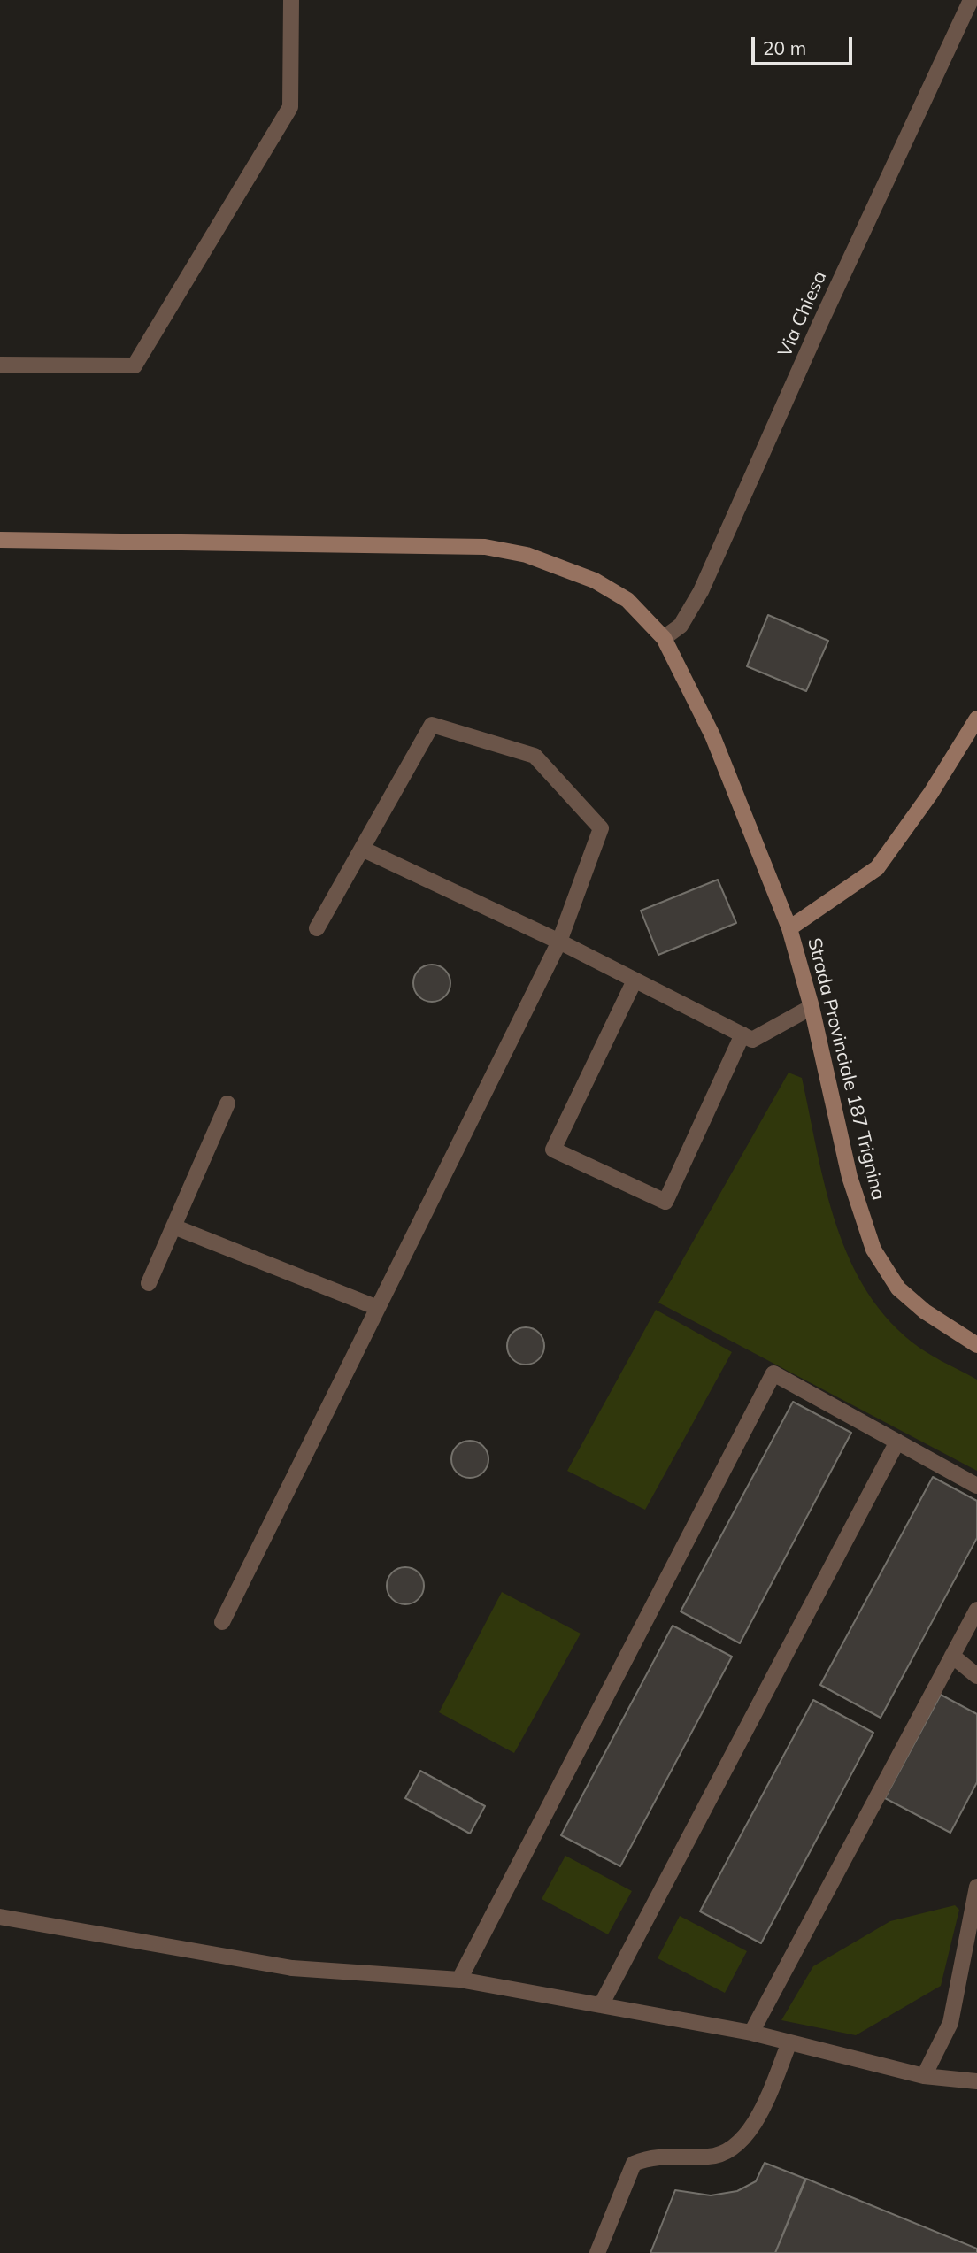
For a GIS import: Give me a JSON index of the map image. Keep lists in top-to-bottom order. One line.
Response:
{"streets":{"street":["Via Chiesa","Strada Provinciale 187 Trignina"]},"scale_bar":"20 m"}
